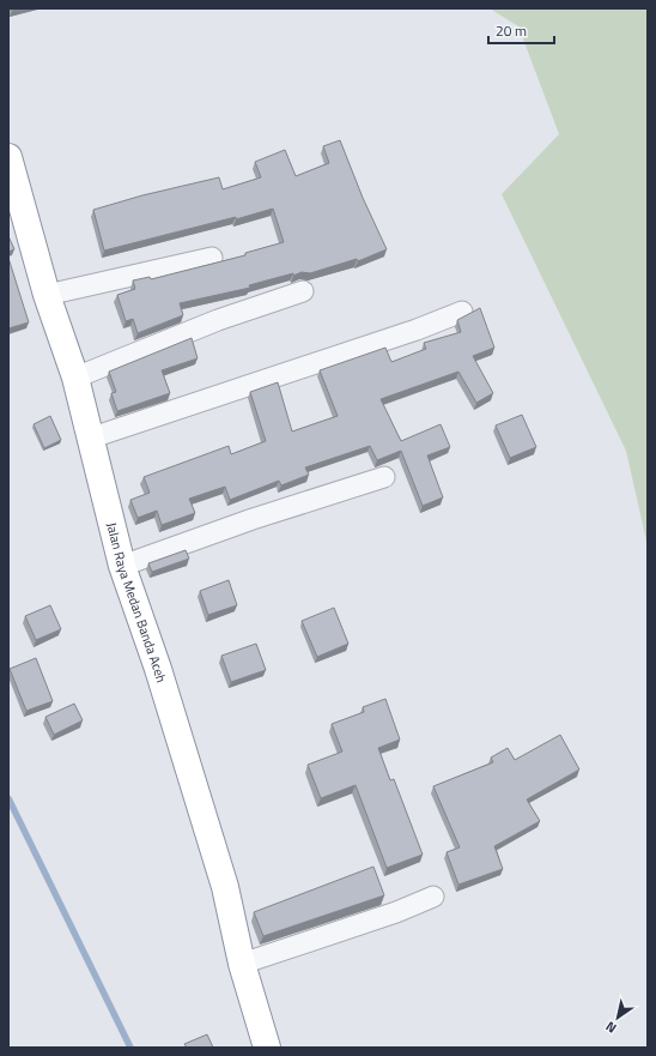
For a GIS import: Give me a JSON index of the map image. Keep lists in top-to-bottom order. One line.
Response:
{"streets":{"highway":["Jalan Raya Medan Banda Aceh"]},"scale_bar":"20 m","north":"bottom left"}
